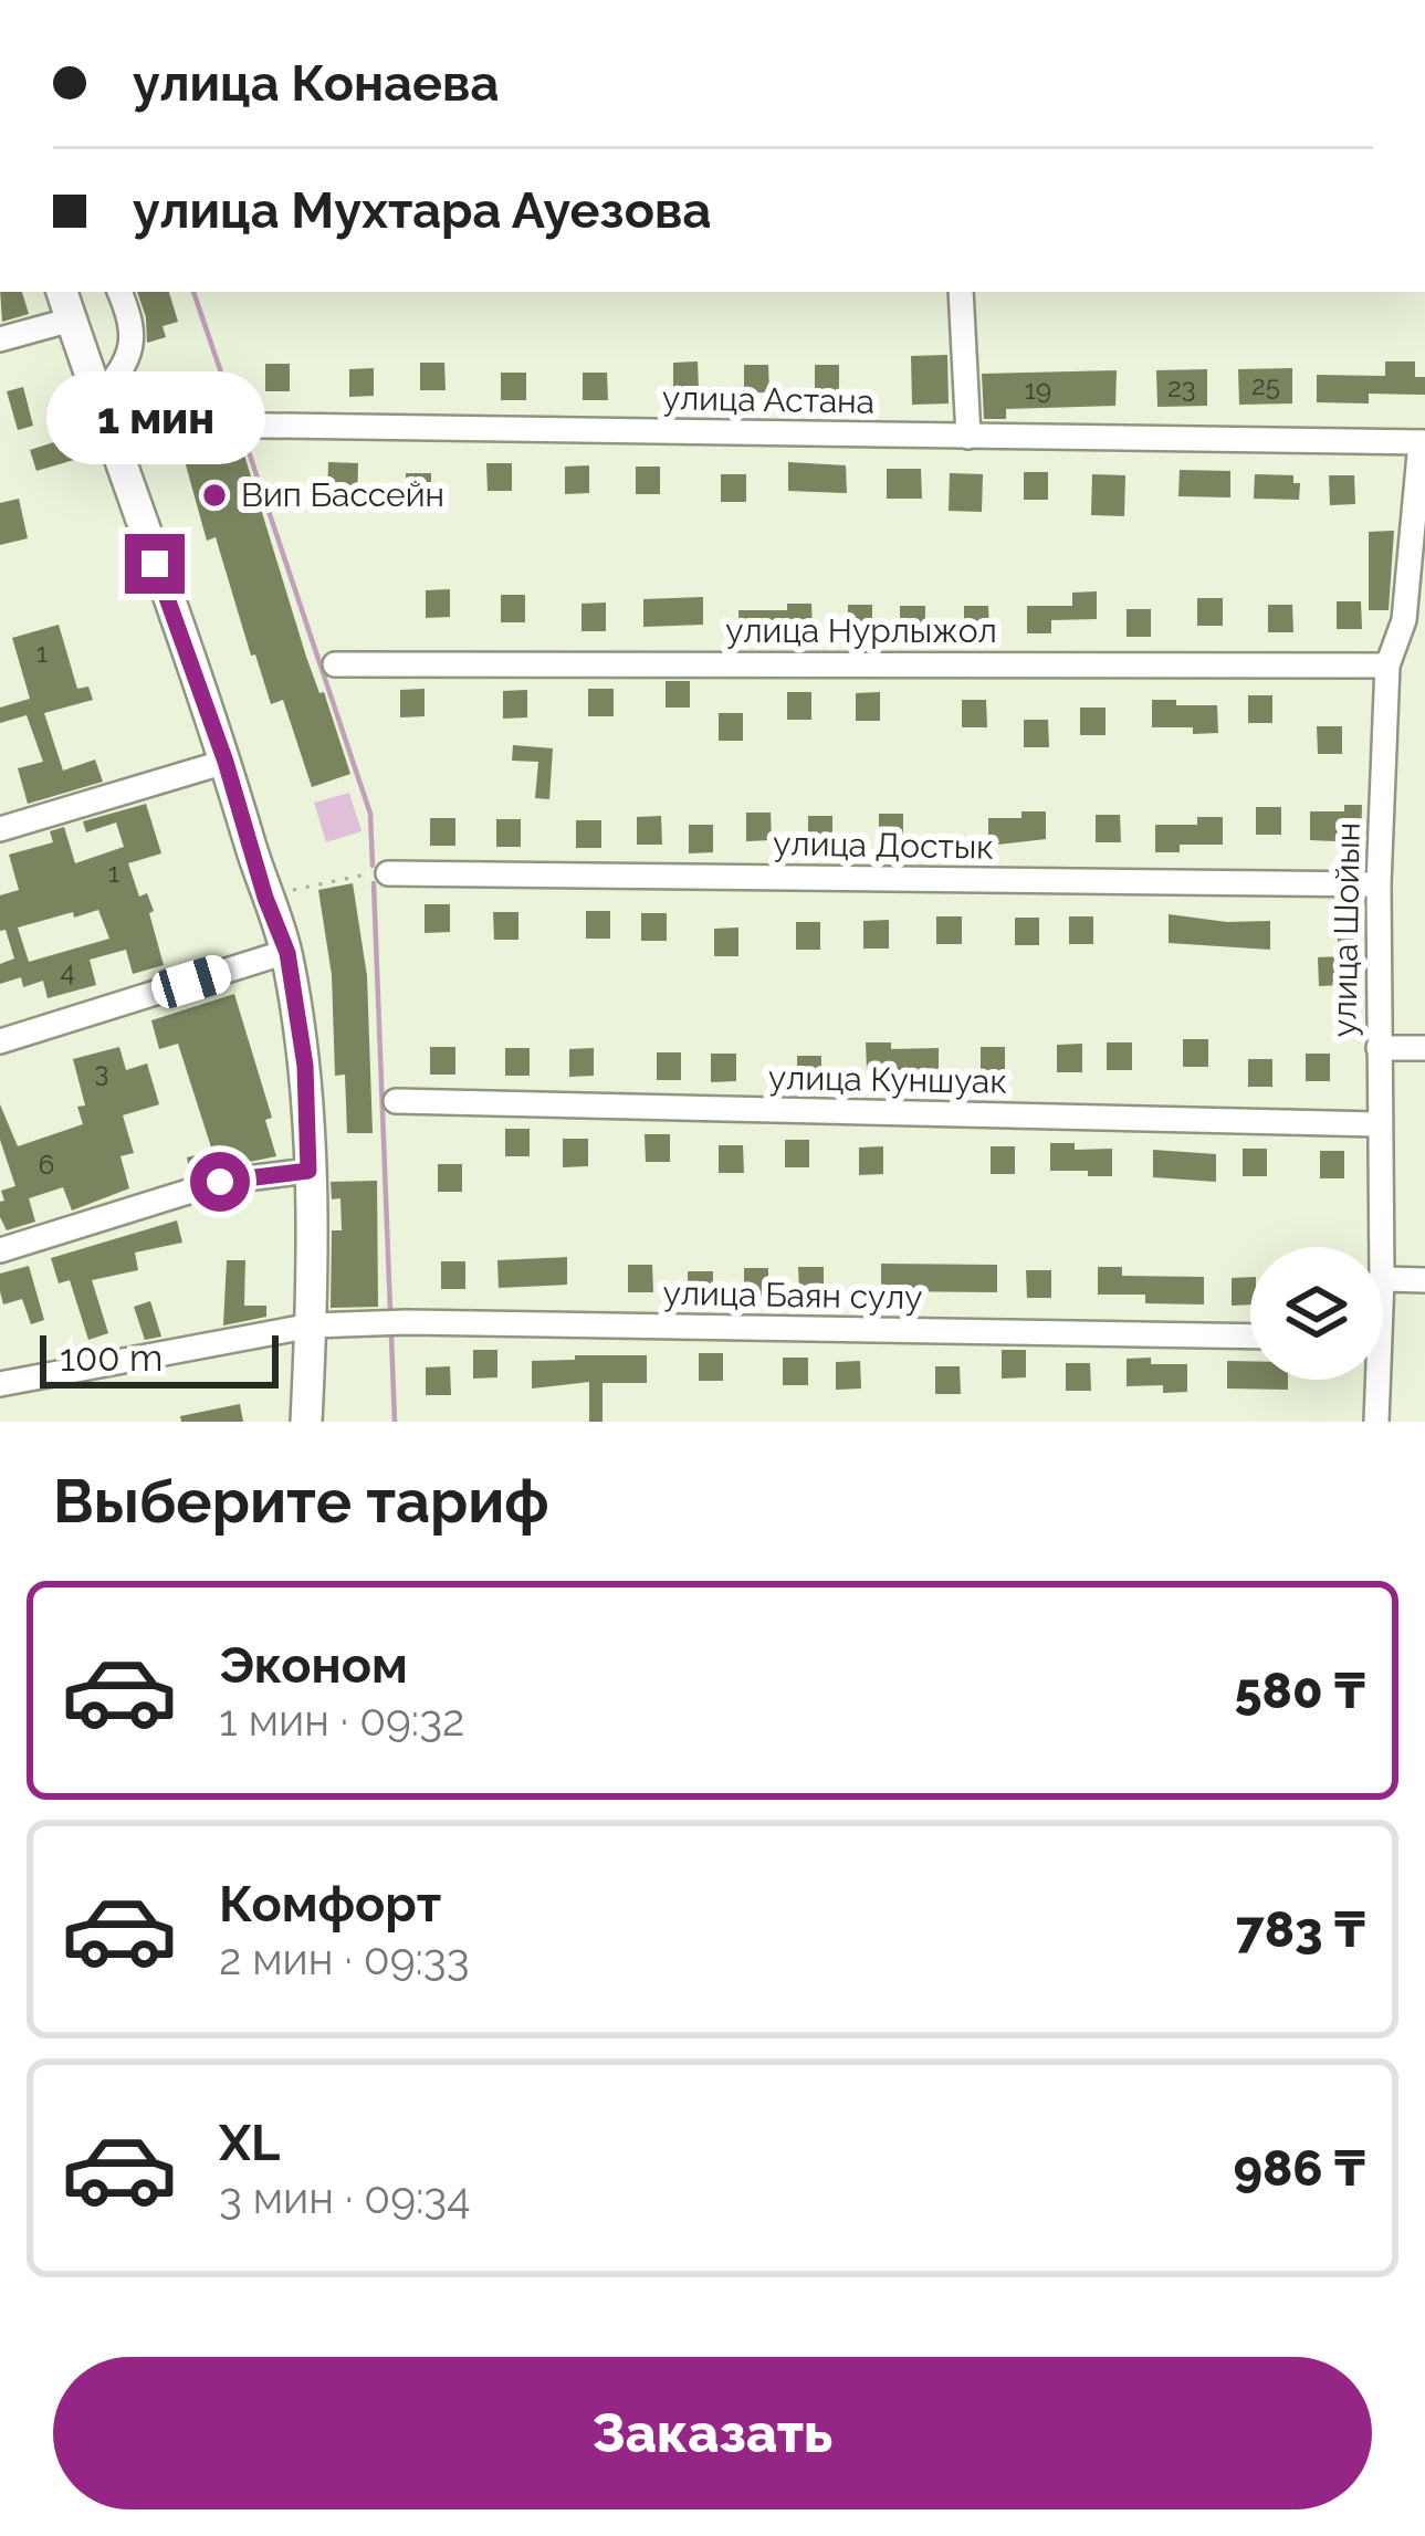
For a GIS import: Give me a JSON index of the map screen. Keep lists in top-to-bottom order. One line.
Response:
{"streets":{"street":["улица Астана","улица Нурлыжол","улица Достык","улица Шойын","улица Куншуак","улица Баян сулу"]},"crossings":[["улица Астана","улица Шойын"],["улица Нурлыжол","улица Шойын"],["улица Достык","улица Шойын"],["улица Шойын","улица Куншуак"]],"places":["Вип Бассейн"],"house_numbers":["25","23","19","1","1","4","3","6"],"scale_bar":"100 m","page":{"banner":["улица Конаева","улица Мухтара Ауезова"],"bubble":"1 мин","scale":"100 m","heading":"Выберите тариф","list":[{"name":"Эконом","note":"1 мин · 09:32","value":"580 ₸"},{"name":"Комфорт","note":"2 мин · 09:33","value":"783 ₸"},{"name":"XL","note":"3 мин · 09:34","value":"986 ₸"}],"buttons":"Заказать"}}
